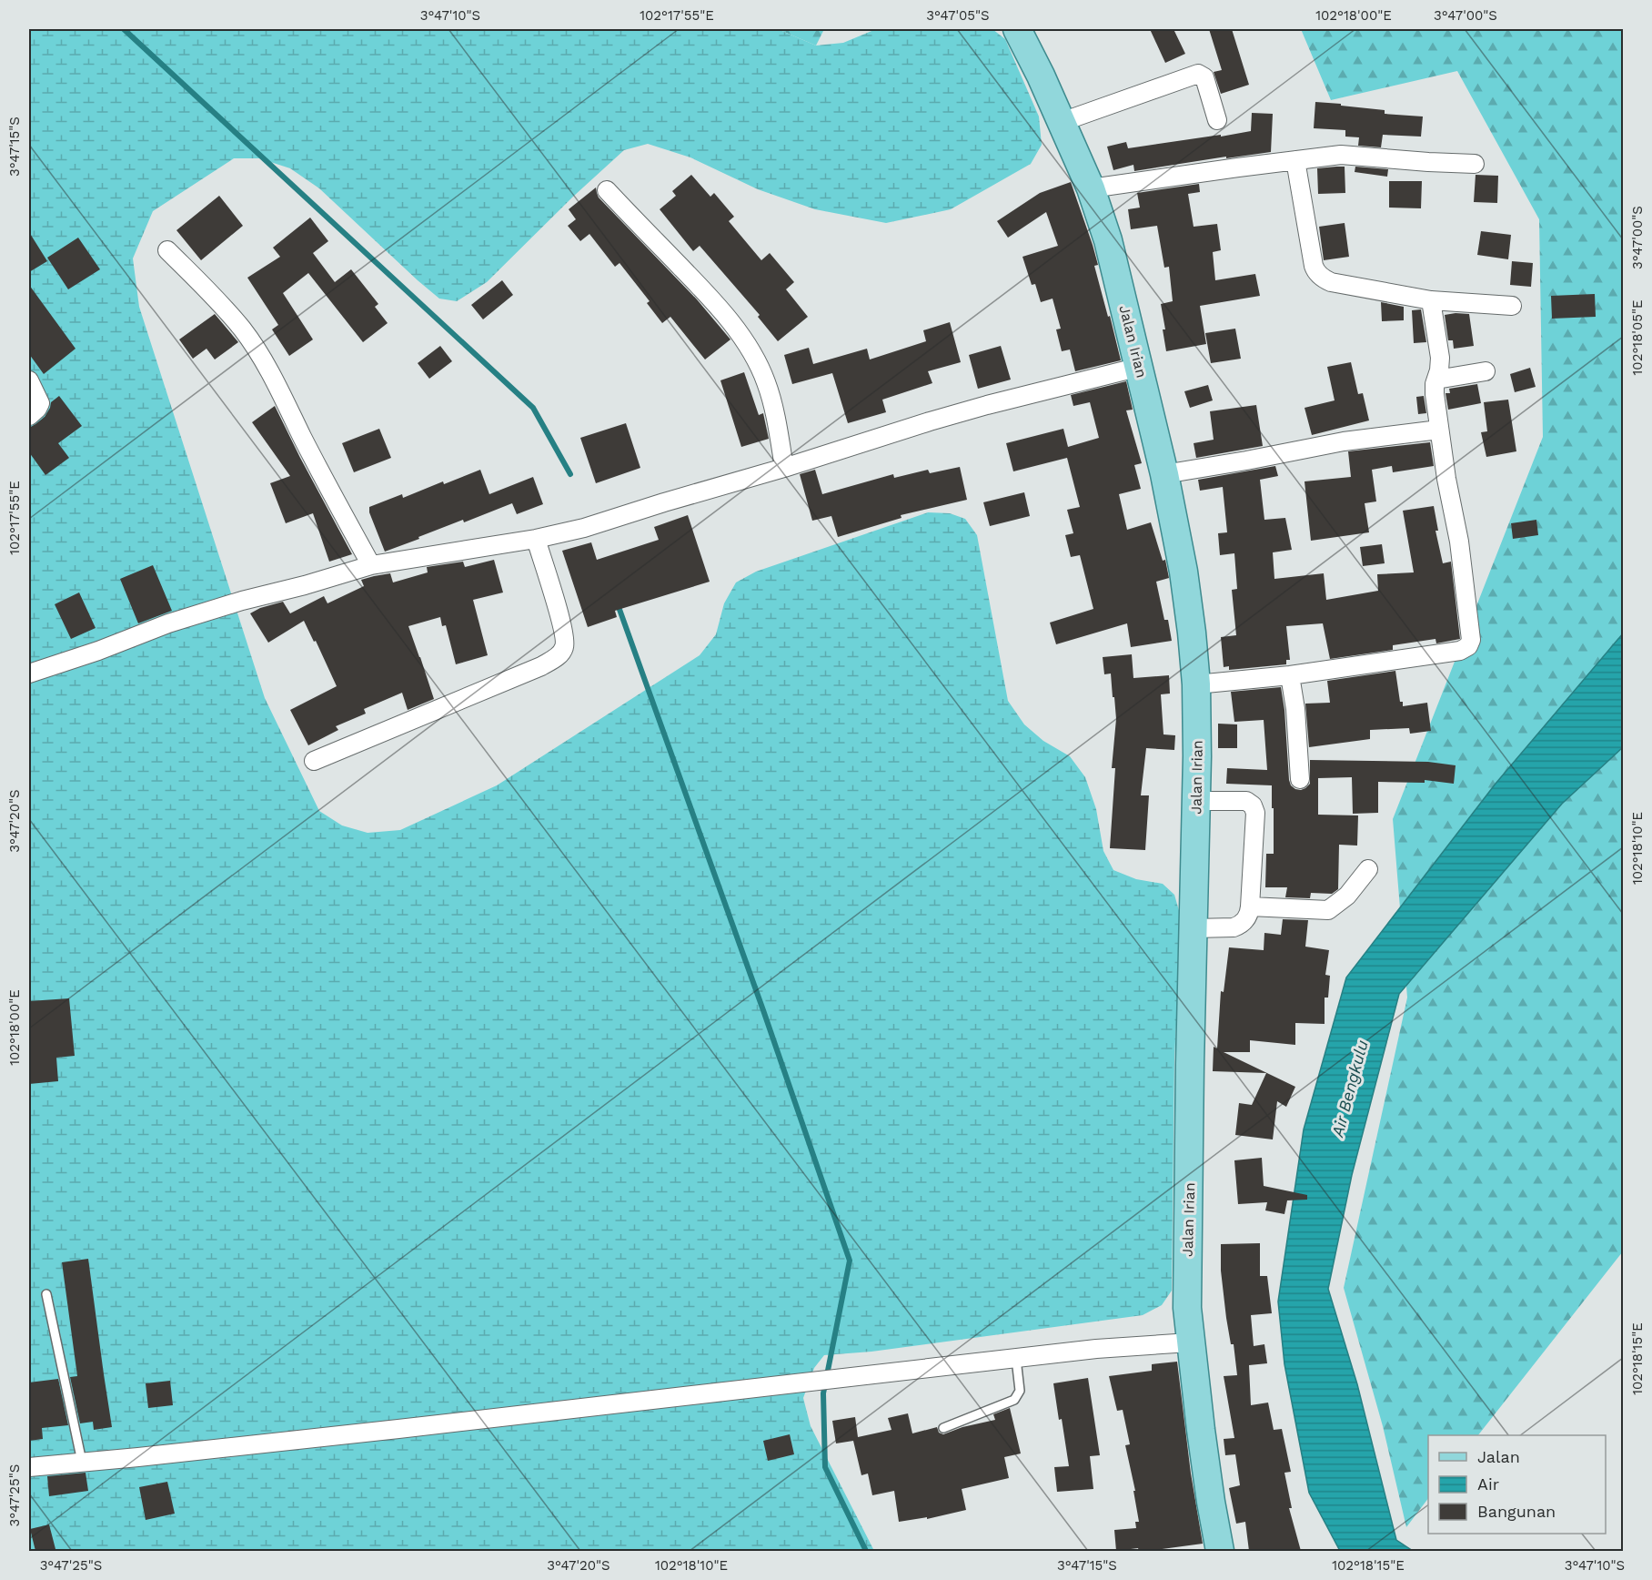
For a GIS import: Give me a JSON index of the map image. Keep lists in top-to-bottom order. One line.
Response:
{"streets":{"main road":["Jalan Irian"]},"water":["Air Bengkulu"],"legend":["Jalan","Air","Bangunan"],"coordinates":["3°47'10\"S","102°17'55\"E","3°47'05\"S","102°18'00\"E","3°47'00\"S","3°47'15\"S","102°18'05\"E","3°47'20\"S","102°18'10\"E","102°18'15\"E","3°47'25\"S"]}
